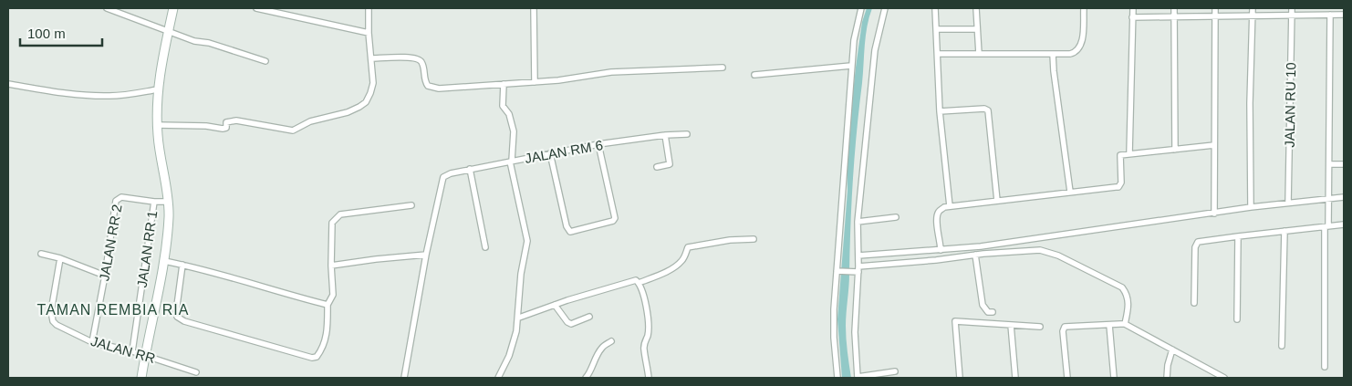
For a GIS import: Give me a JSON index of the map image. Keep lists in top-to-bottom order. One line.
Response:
{"streets":{"street":["JALAN RU 10","JALAN RM 6","JALAN RR 2","JALAN RR 1","JALAN RR"]},"crossings":[["JALAN RR 2","JALAN RR 1"],["JALAN RR 2","JALAN RR"],["JALAN RR 1","JALAN RR"]],"districts":["TAMAN REMBIA RIA"],"scale_bar":"100 m"}
